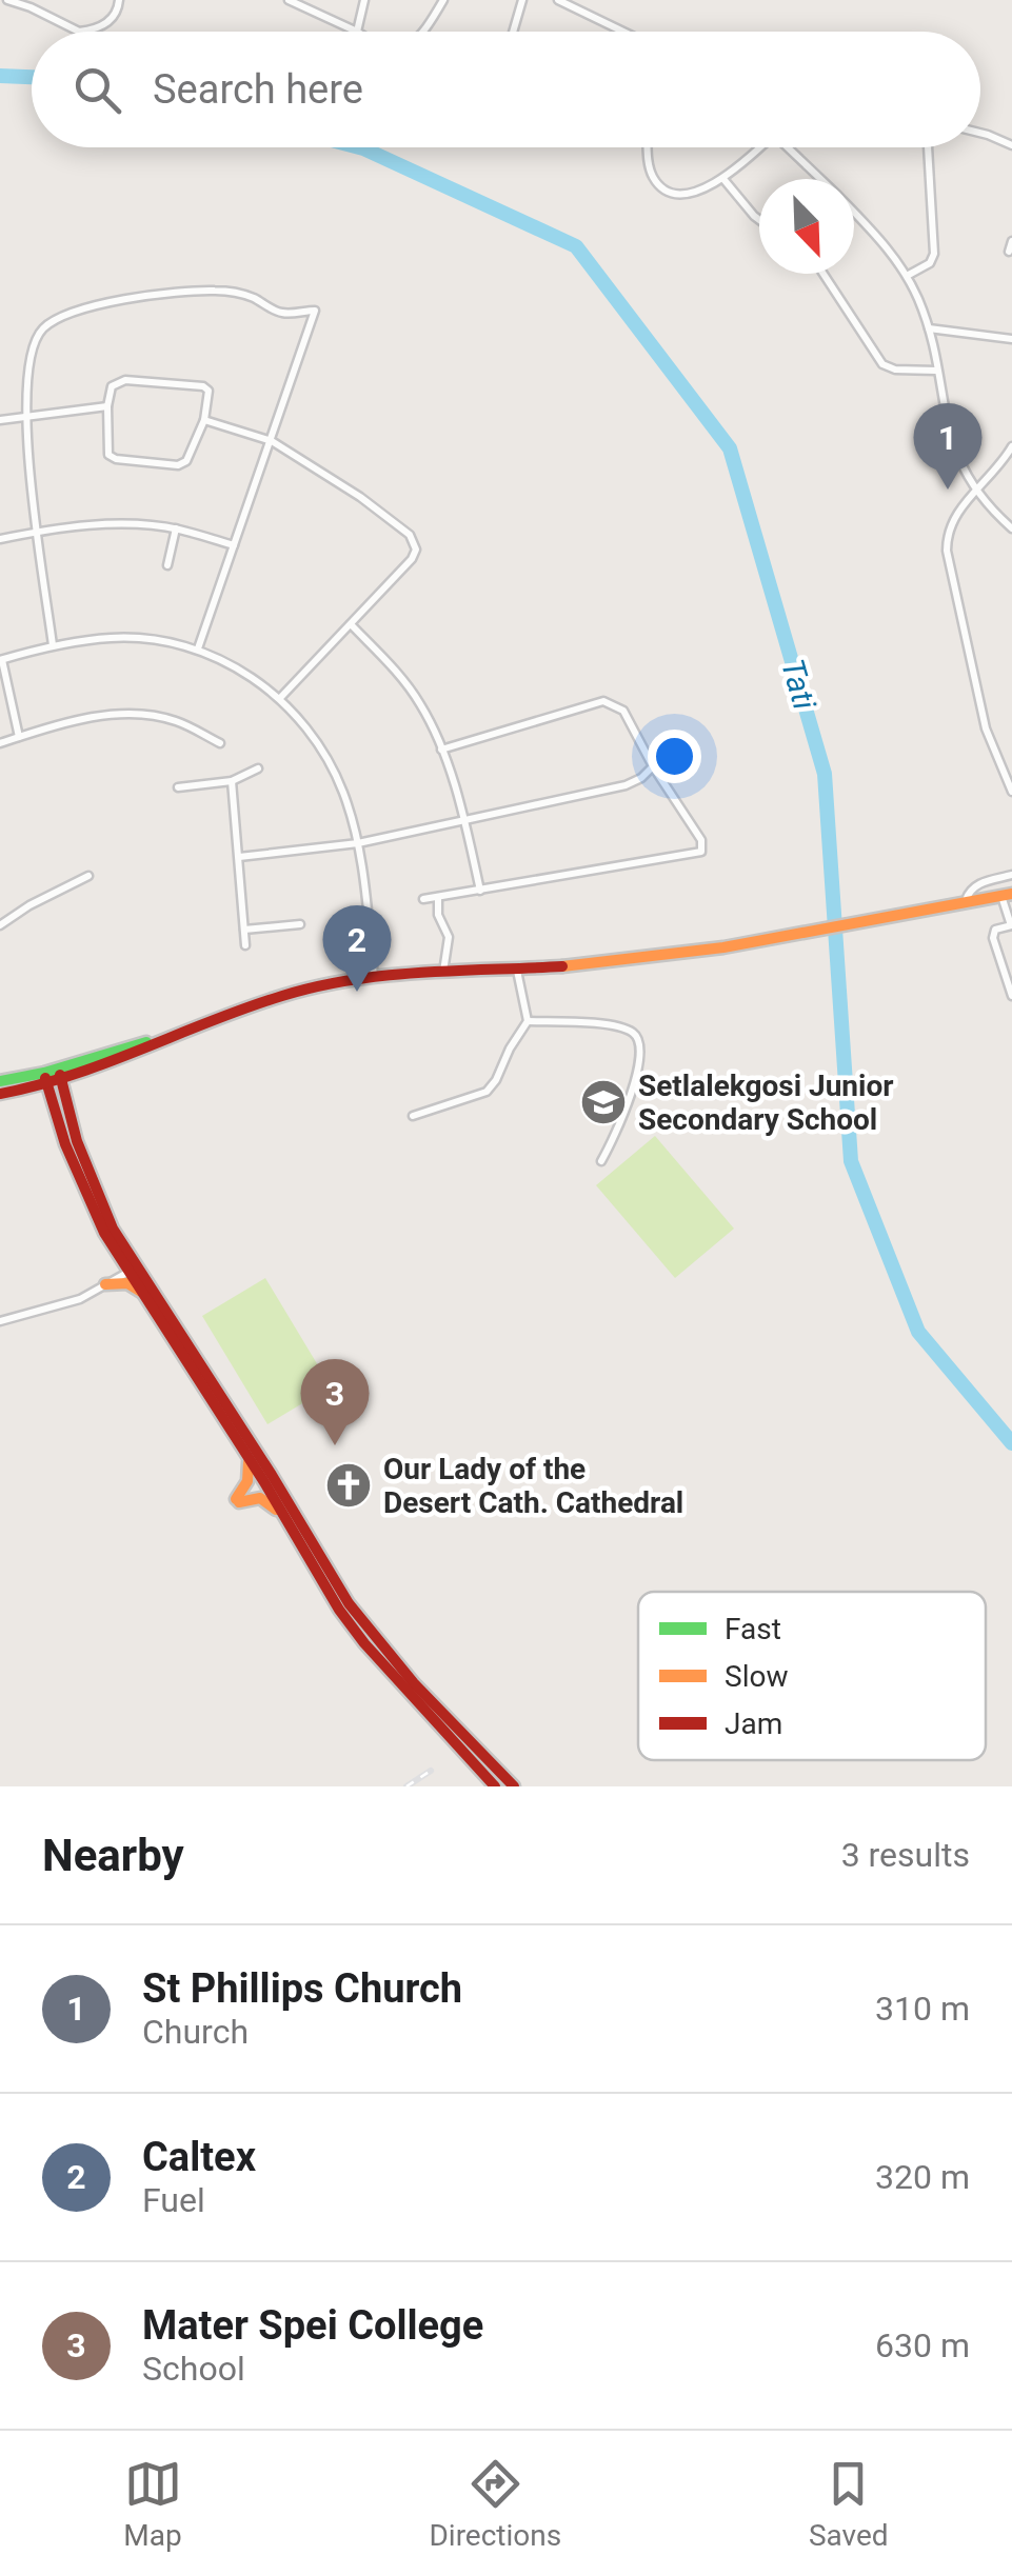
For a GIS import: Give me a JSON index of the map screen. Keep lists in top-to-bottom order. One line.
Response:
{"water":["Tati"],"places":{"school or university":["Setlalekgosi Junior Secondary School"],"church":["Our Lady of the Desert Cath. Cathedral"]},"legend":["Fast","Slow","Jam"],"north":"bottom right","page":{"search":"Search here","pins":["1","2","3"],"heading":["Nearby","3 results"],"list":[{"mark":"1","name":"St Phillips Church","note":"Church","value":"310 m"},{"mark":"2","name":"Caltex","note":"Fuel","value":"320 m"},{"mark":"3","name":"Mater Spei College","note":"School","value":"630 m"}],"nav":["Map","Directions","Saved"]}}
